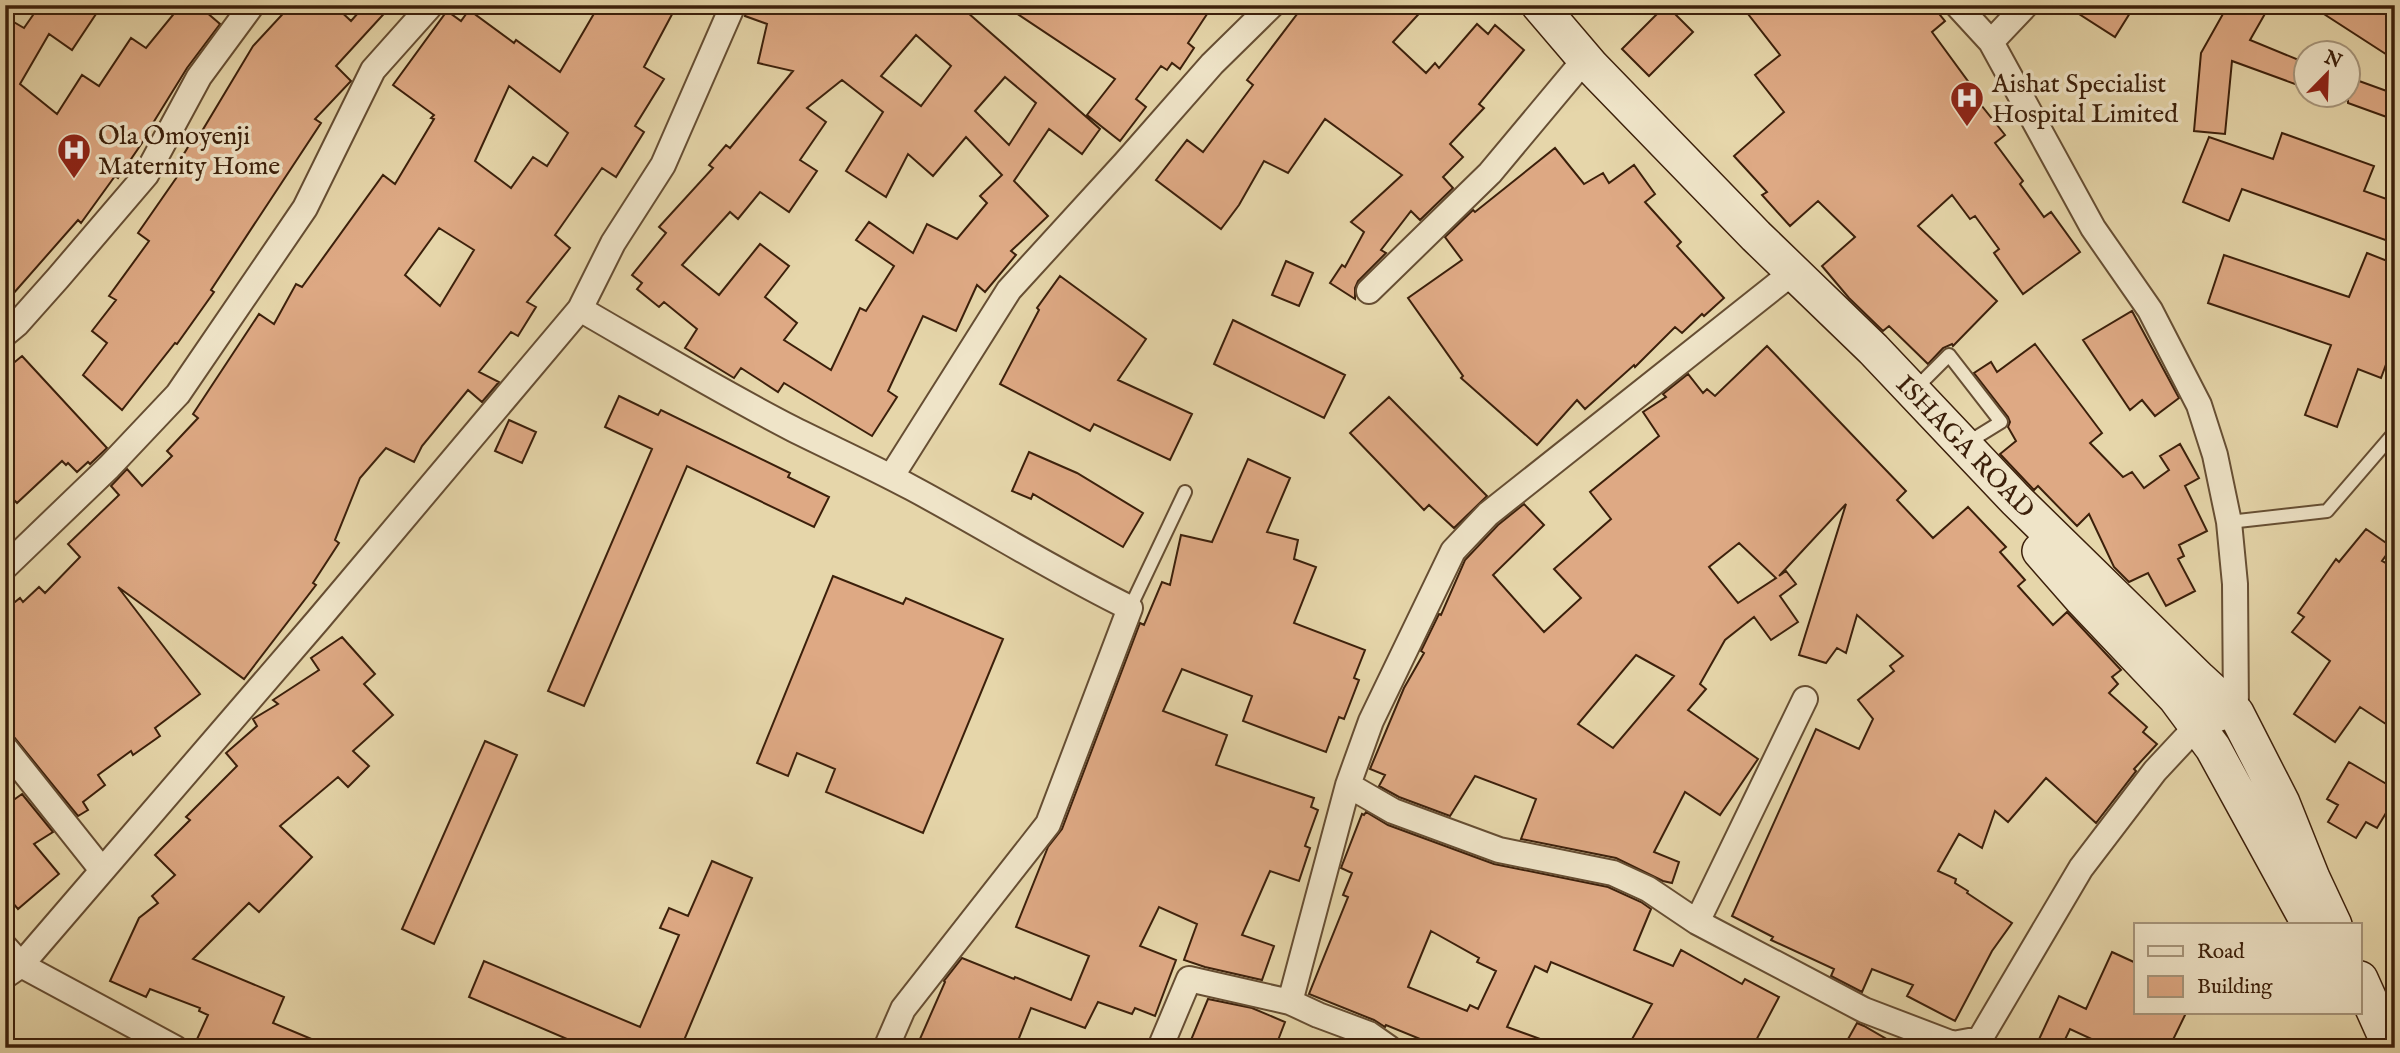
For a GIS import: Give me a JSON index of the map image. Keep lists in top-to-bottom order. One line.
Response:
{"streets":{"main road":["ISHAGA ROAD"]},"places":{"hospital":["Aishat Specialist Hospital Limited","Ola Omoyenji Maternity Home"]},"legend":["Road","Building"],"north":"top right"}
